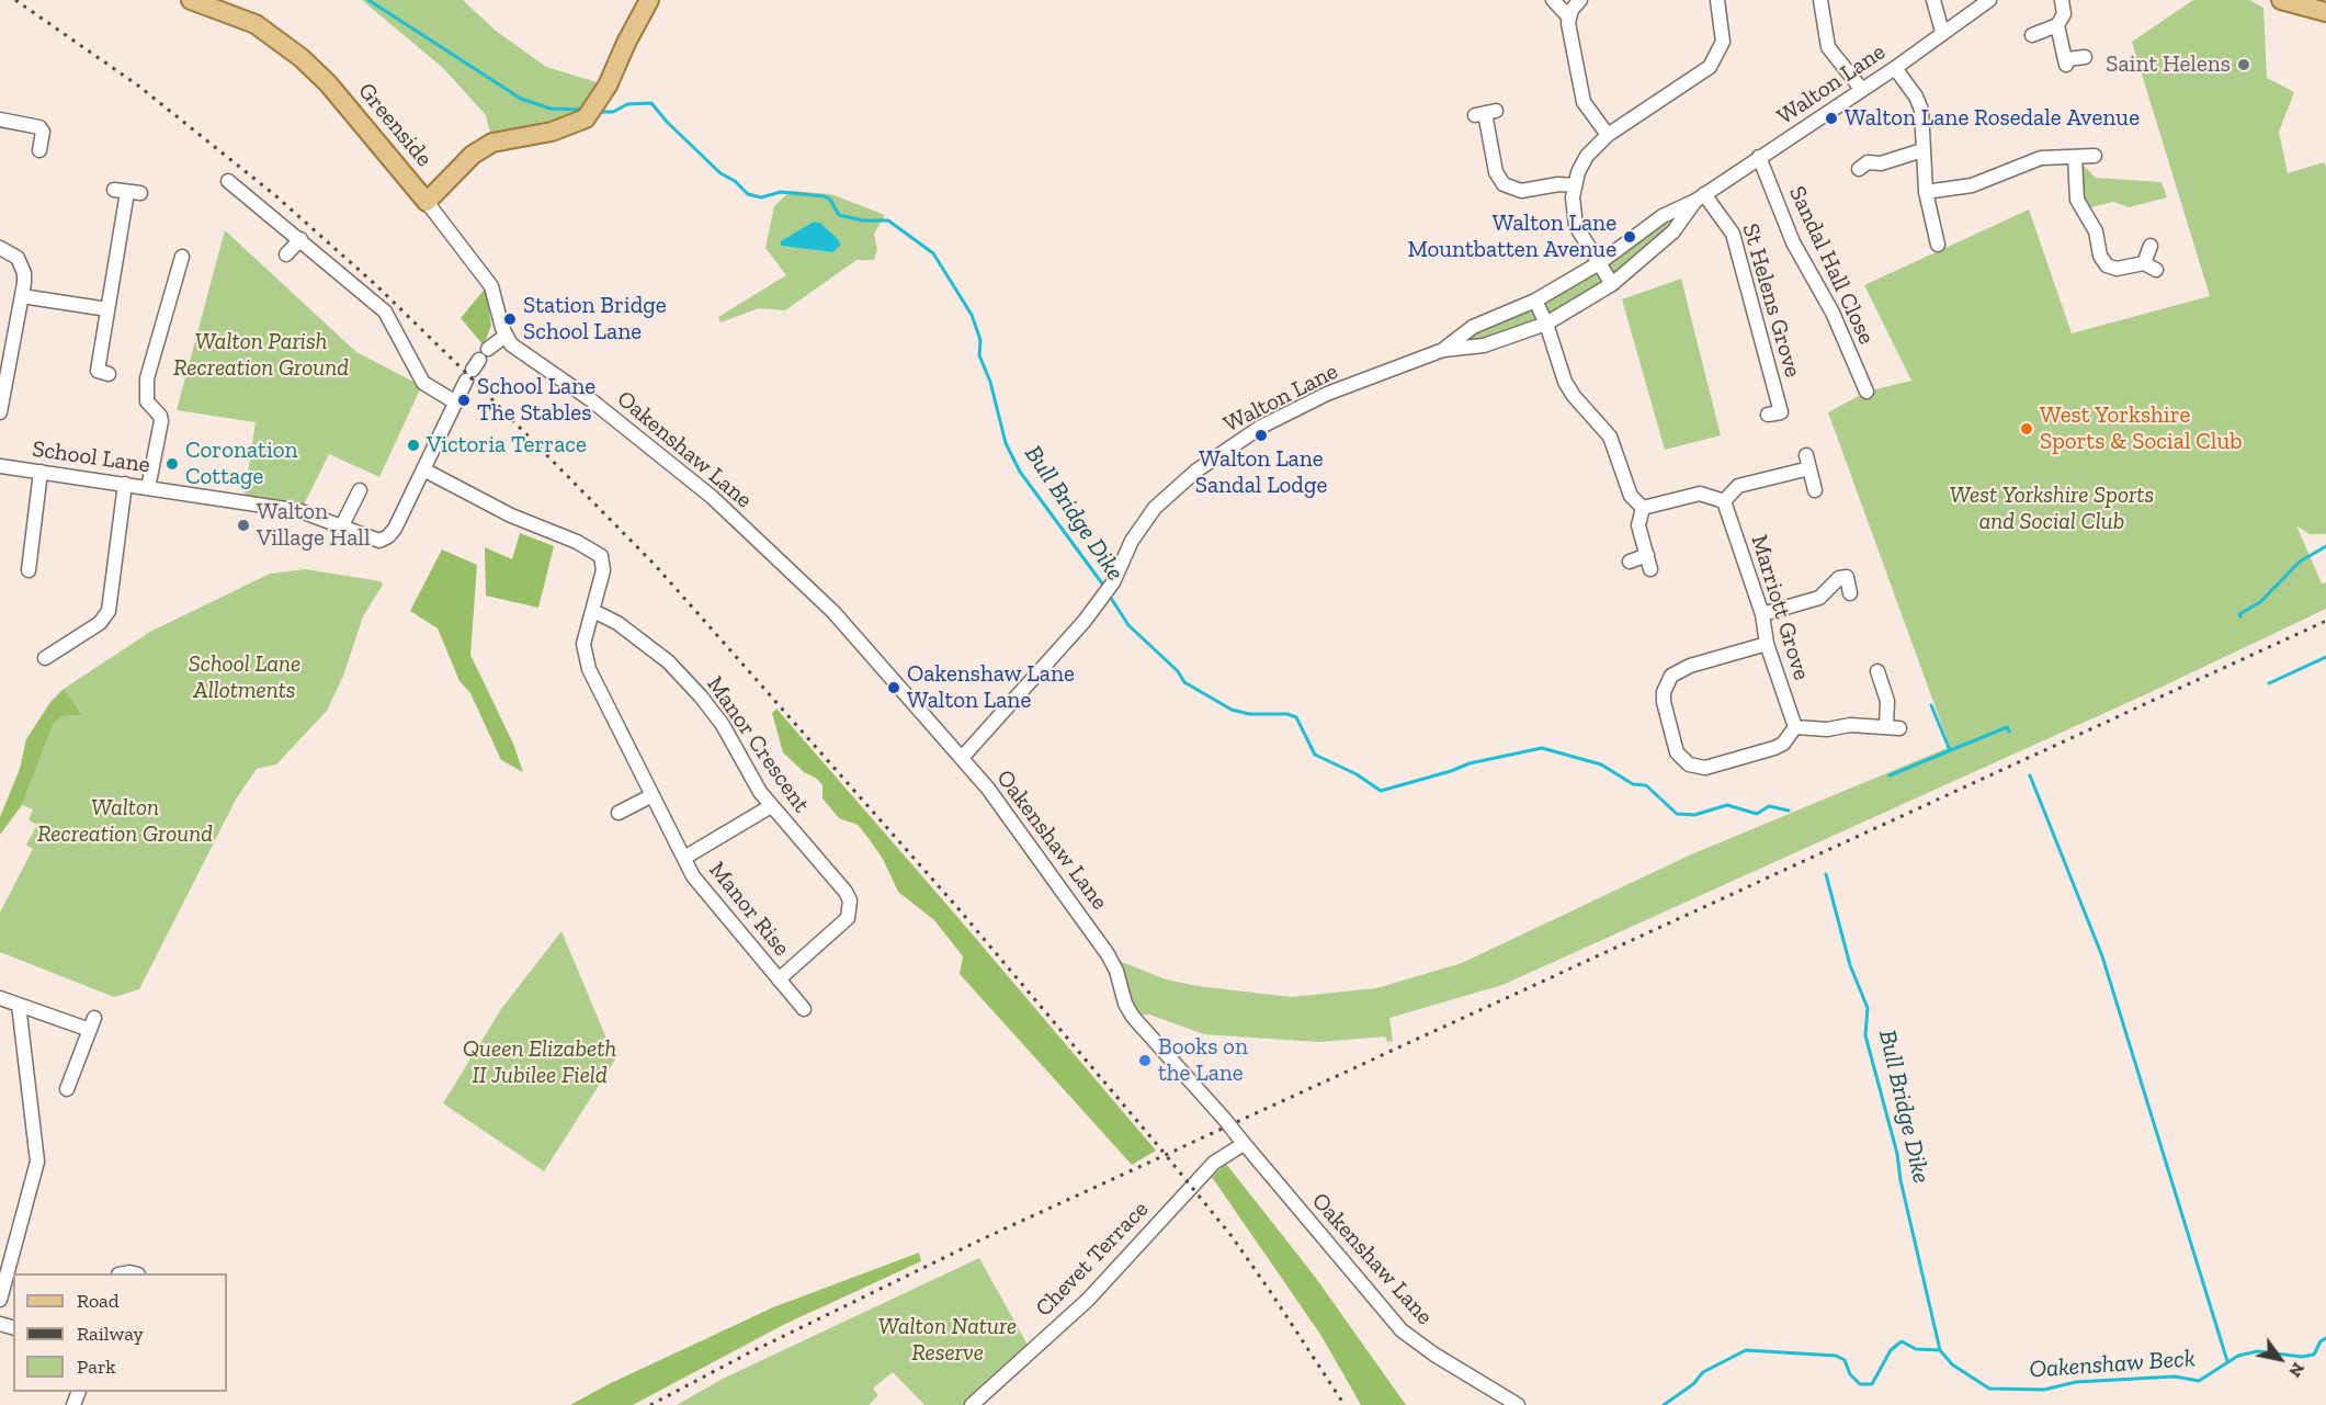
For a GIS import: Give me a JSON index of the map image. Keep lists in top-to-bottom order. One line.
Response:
{"streets":{"main road":["Greenside"],"street":["Walton Lane","Sandal Hall Close","St Helens Grove","Oakenshaw Lane","School Lane","Marriott Grove","Manor Crescent","Manor Rise","Chevet Terrace"]},"crossings":[["Walton Lane","Sandal Hall Close"],["Walton Lane","St Helens Grove"],["Walton Lane","Oakenshaw Lane"],["Greenside","Oakenshaw Lane"],["Greenside","School Lane"],["Oakenshaw Lane","School Lane"],["Oakenshaw Lane","Chevet Terrace"],["School Lane","Manor Rise"],["Manor Crescent","Manor Rise"]],"water":["Bull Bridge Dike","Oakenshaw Beck"],"parks":["Walton Parish Recreation Ground","West Yorkshire Sports and Social Club","School Lane Allotments","Walton Recreation Ground","Queen Elizabeth II Jubilee Field","Walton Nature Reserve"],"places":["Saint Helens","Walton Lane Rosedale Avenue","Walton Lane Mountbatten Avenue","Station Bridge School Lane","School Lane The Stables","West Yorkshire Sports & Social Club","Walton Lane Sandal Lodge","Victoria Terrace","Coronation Cottage","Walton Village Hall","Oakenshaw Lane Walton Lane","Books on the Lane"],"legend":["Road","Railway","Park"],"north":"bottom right"}
